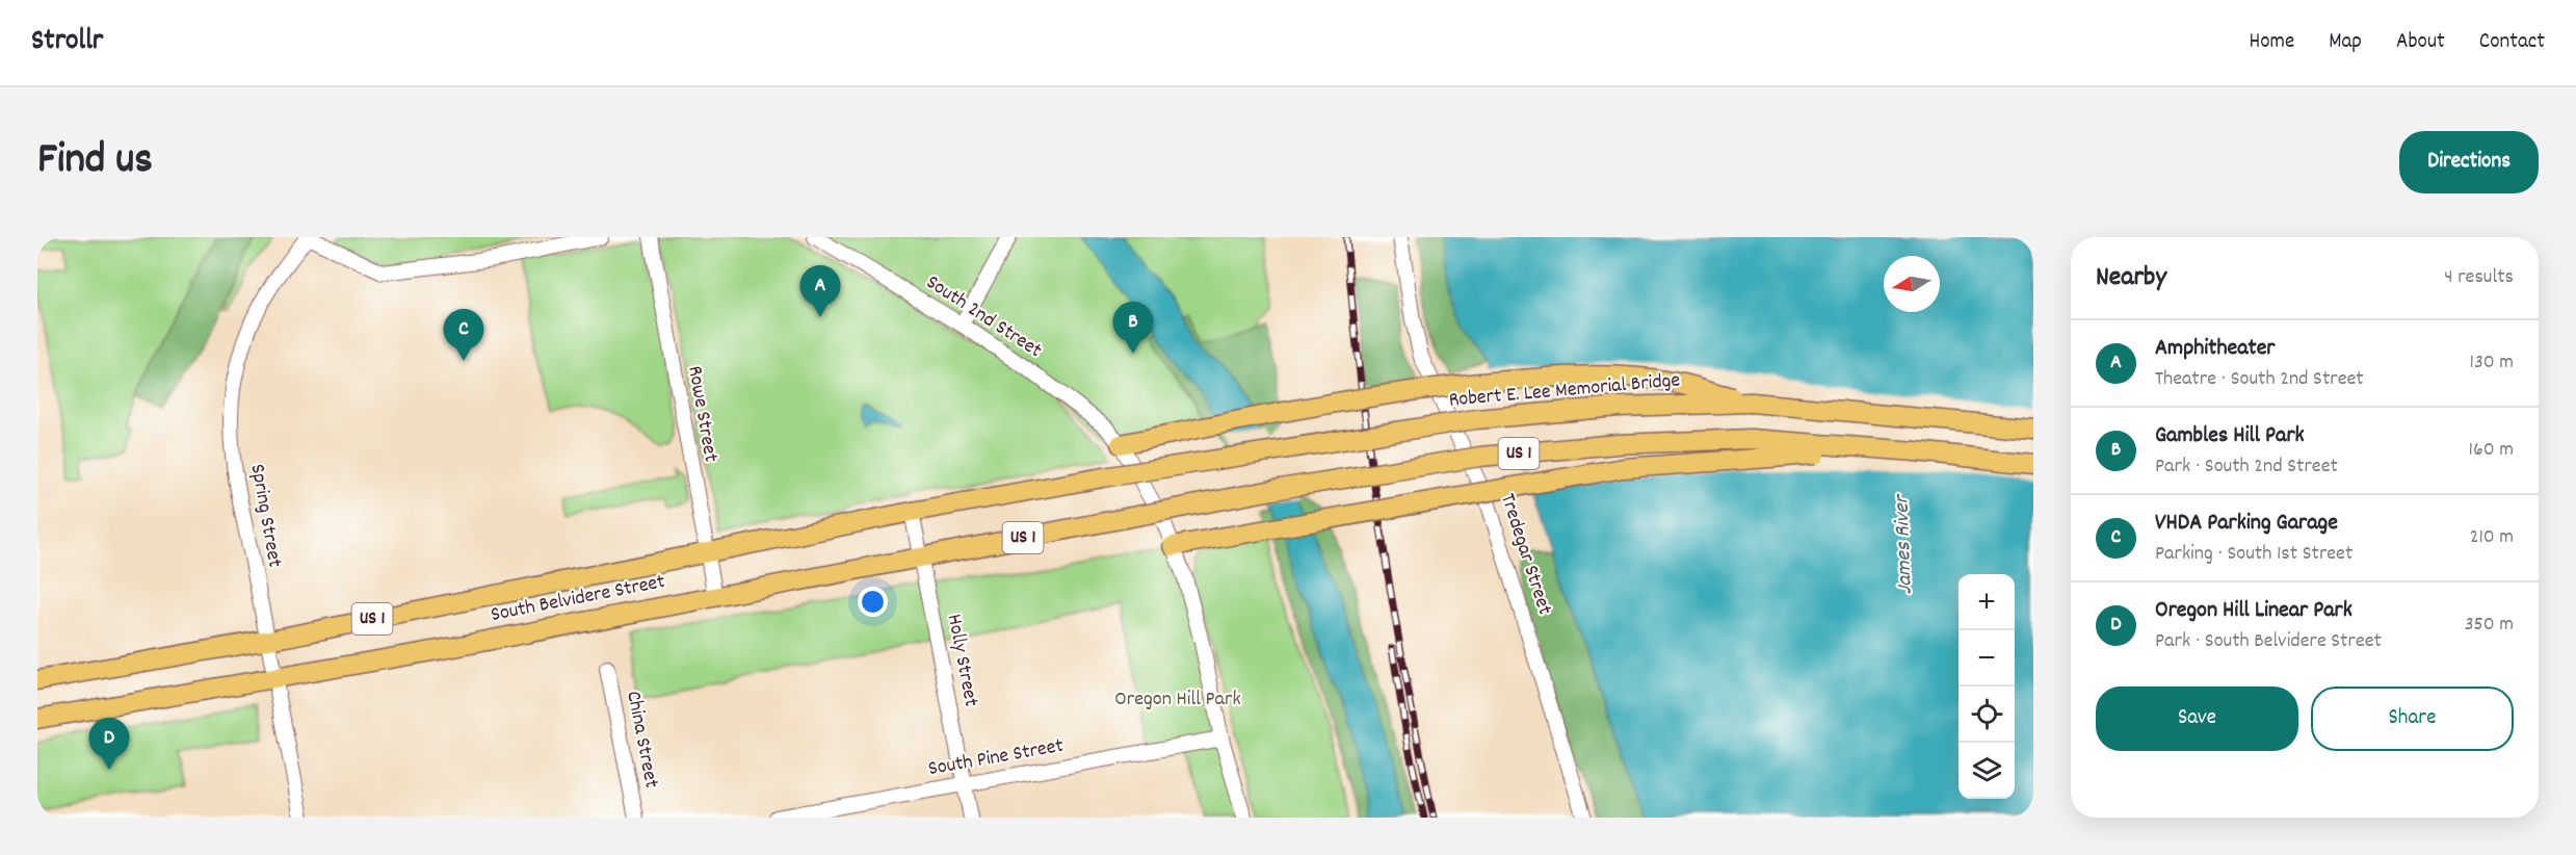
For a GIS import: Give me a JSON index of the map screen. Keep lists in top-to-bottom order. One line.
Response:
{"streets":{"main road":["Robert E. Lee Memorial Bridge","US 1","South Belvidere Street"],"street":["South 2nd Street","Rowe Street","Spring Street","Tredegar Street","Holly Street","China Street","South Pine Street"]},"crossings":[["South 2nd Street","South Pine Street"],["Robert E. Lee Memorial Bridge","South Belvidere Street"],["Rowe Street","South Belvidere Street"],["US 1","South Belvidere Street"],["Spring Street","South Belvidere Street"],["South Belvidere Street","Holly Street"],["Holly Street","South Pine Street"]],"water":["James River"],"parks":["Oregon Hill Park"],"north":"left","page":{"header":"Strollr","nav":["Home","Map","About","Contact"],"title":"Find us","buttons":["Directions",["Save","Share"]],"heading":["Nearby","4 results"],"pins":["A","B","C","D"],"list":[{"mark":"A","name":"Amphitheater","note":"Theatre · South 2nd Street","value":"130 m"},{"mark":"B","name":"Gambles Hill Park","note":"Park · South 2nd Street","value":"160 m"},{"mark":"C","name":"VHDA Parking Garage","note":"Parking · South 1st Street","value":"210 m"},{"mark":"D","name":"Oregon Hill Linear Park","note":"Park · South Belvidere Street","value":"350 m"}],"map_buttons":["+","−"]}}
